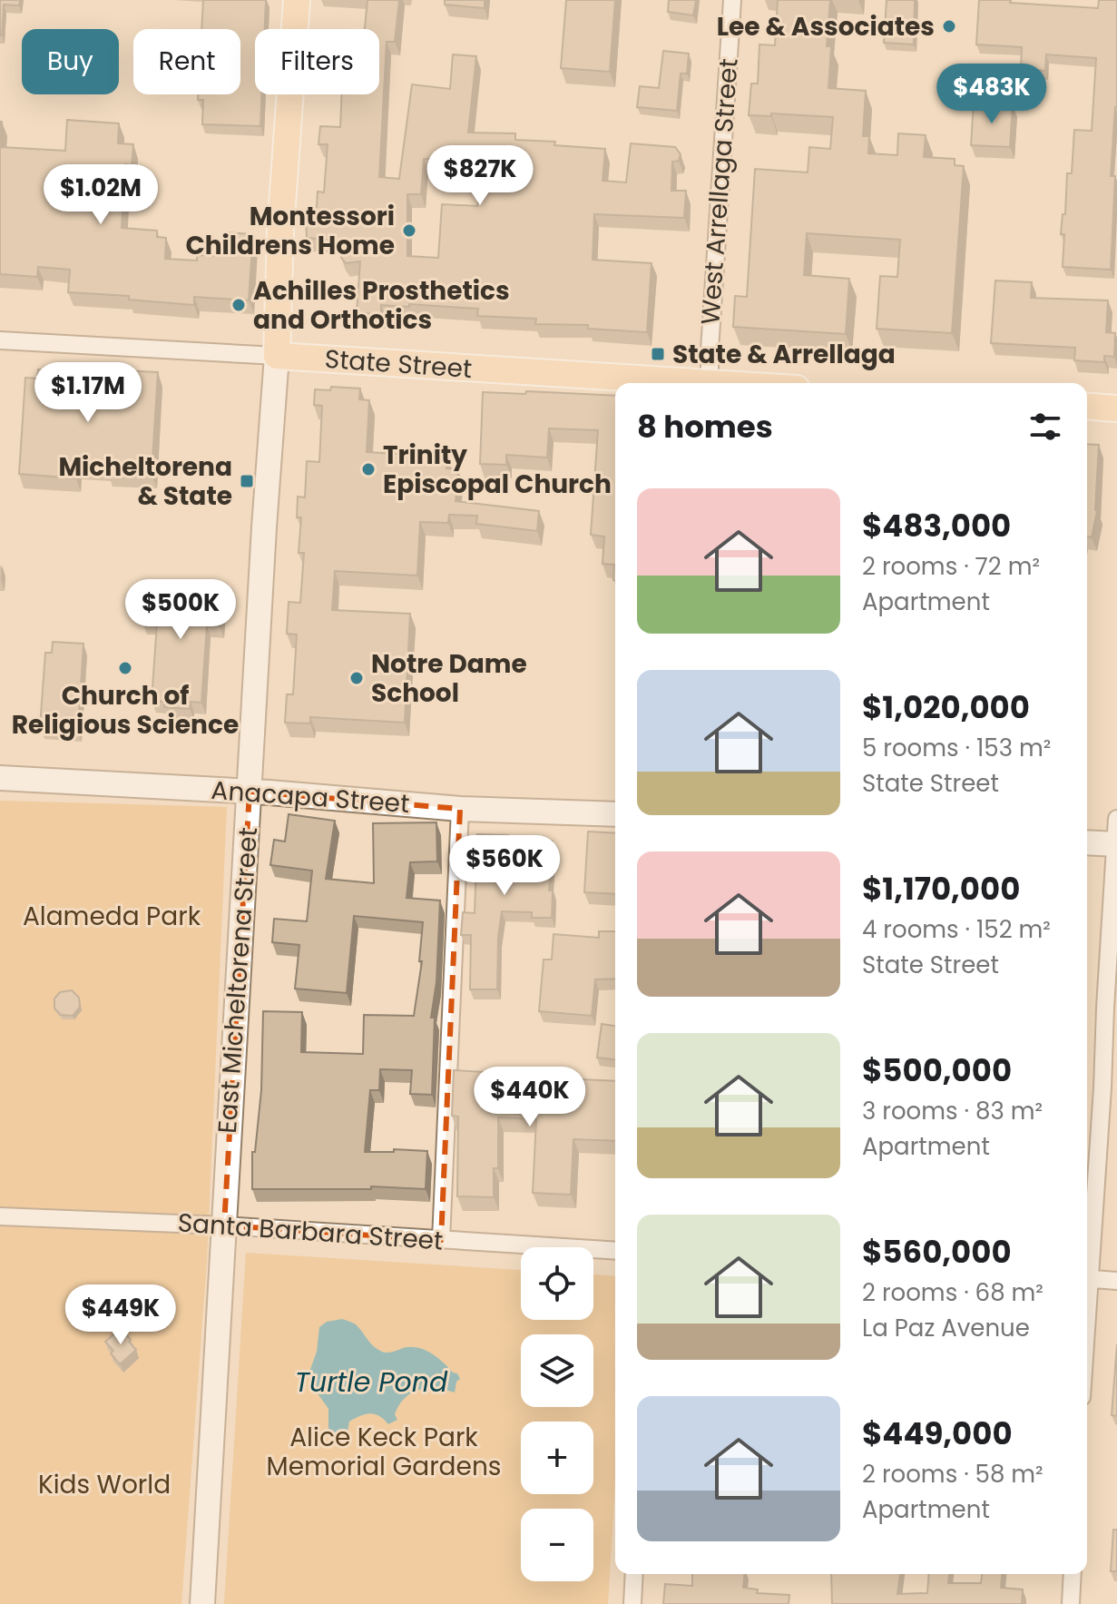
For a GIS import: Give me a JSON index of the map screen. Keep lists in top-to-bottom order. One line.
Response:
{"streets":{"main road":["State Street"],"street":["West Arrellaga Street","Anacapa Street","East Micheltorena Street","Santa Barbara Street"]},"crossings":[["State Street","East Micheltorena Street"],["Anacapa Street","East Micheltorena Street"],["East Micheltorena Street","Santa Barbara Street"]],"water":["Turtle Pond"],"parks":["Alameda Park","Alice Keck Park Memorial Gardens","Kids World"],"places":{"other":["Lee & Associates","Montessori Childrens Home","Achilles Prosthetics and Orthotics","Trinity Episcopal Church","Church of Religious Science","Notre Dame School"],"transit":["State & Arrellaga","Micheltorena & State"]},"page":{"chip":["Buy","Rent","Filters"],"price":["$483K","$827K","$1.02M","$1.17M","$500K","$560K","$440K","$449K"],"heading":"8 homes","list":[{"name":"$483,000","note":"2 rooms · 72 m² · Apartment"},{"name":"$1,020,000","note":"5 rooms · 153 m² · State Street"},{"name":"$1,170,000","note":"4 rooms · 152 m² · State Street"},{"name":"$500,000","note":"3 rooms · 83 m² · Apartment"},{"name":"$560,000","note":"2 rooms · 68 m² · La Paz Avenue"},{"name":"$449,000","note":"2 rooms · 58 m² · Apartment"}],"map_buttons":["+","−"]}}
